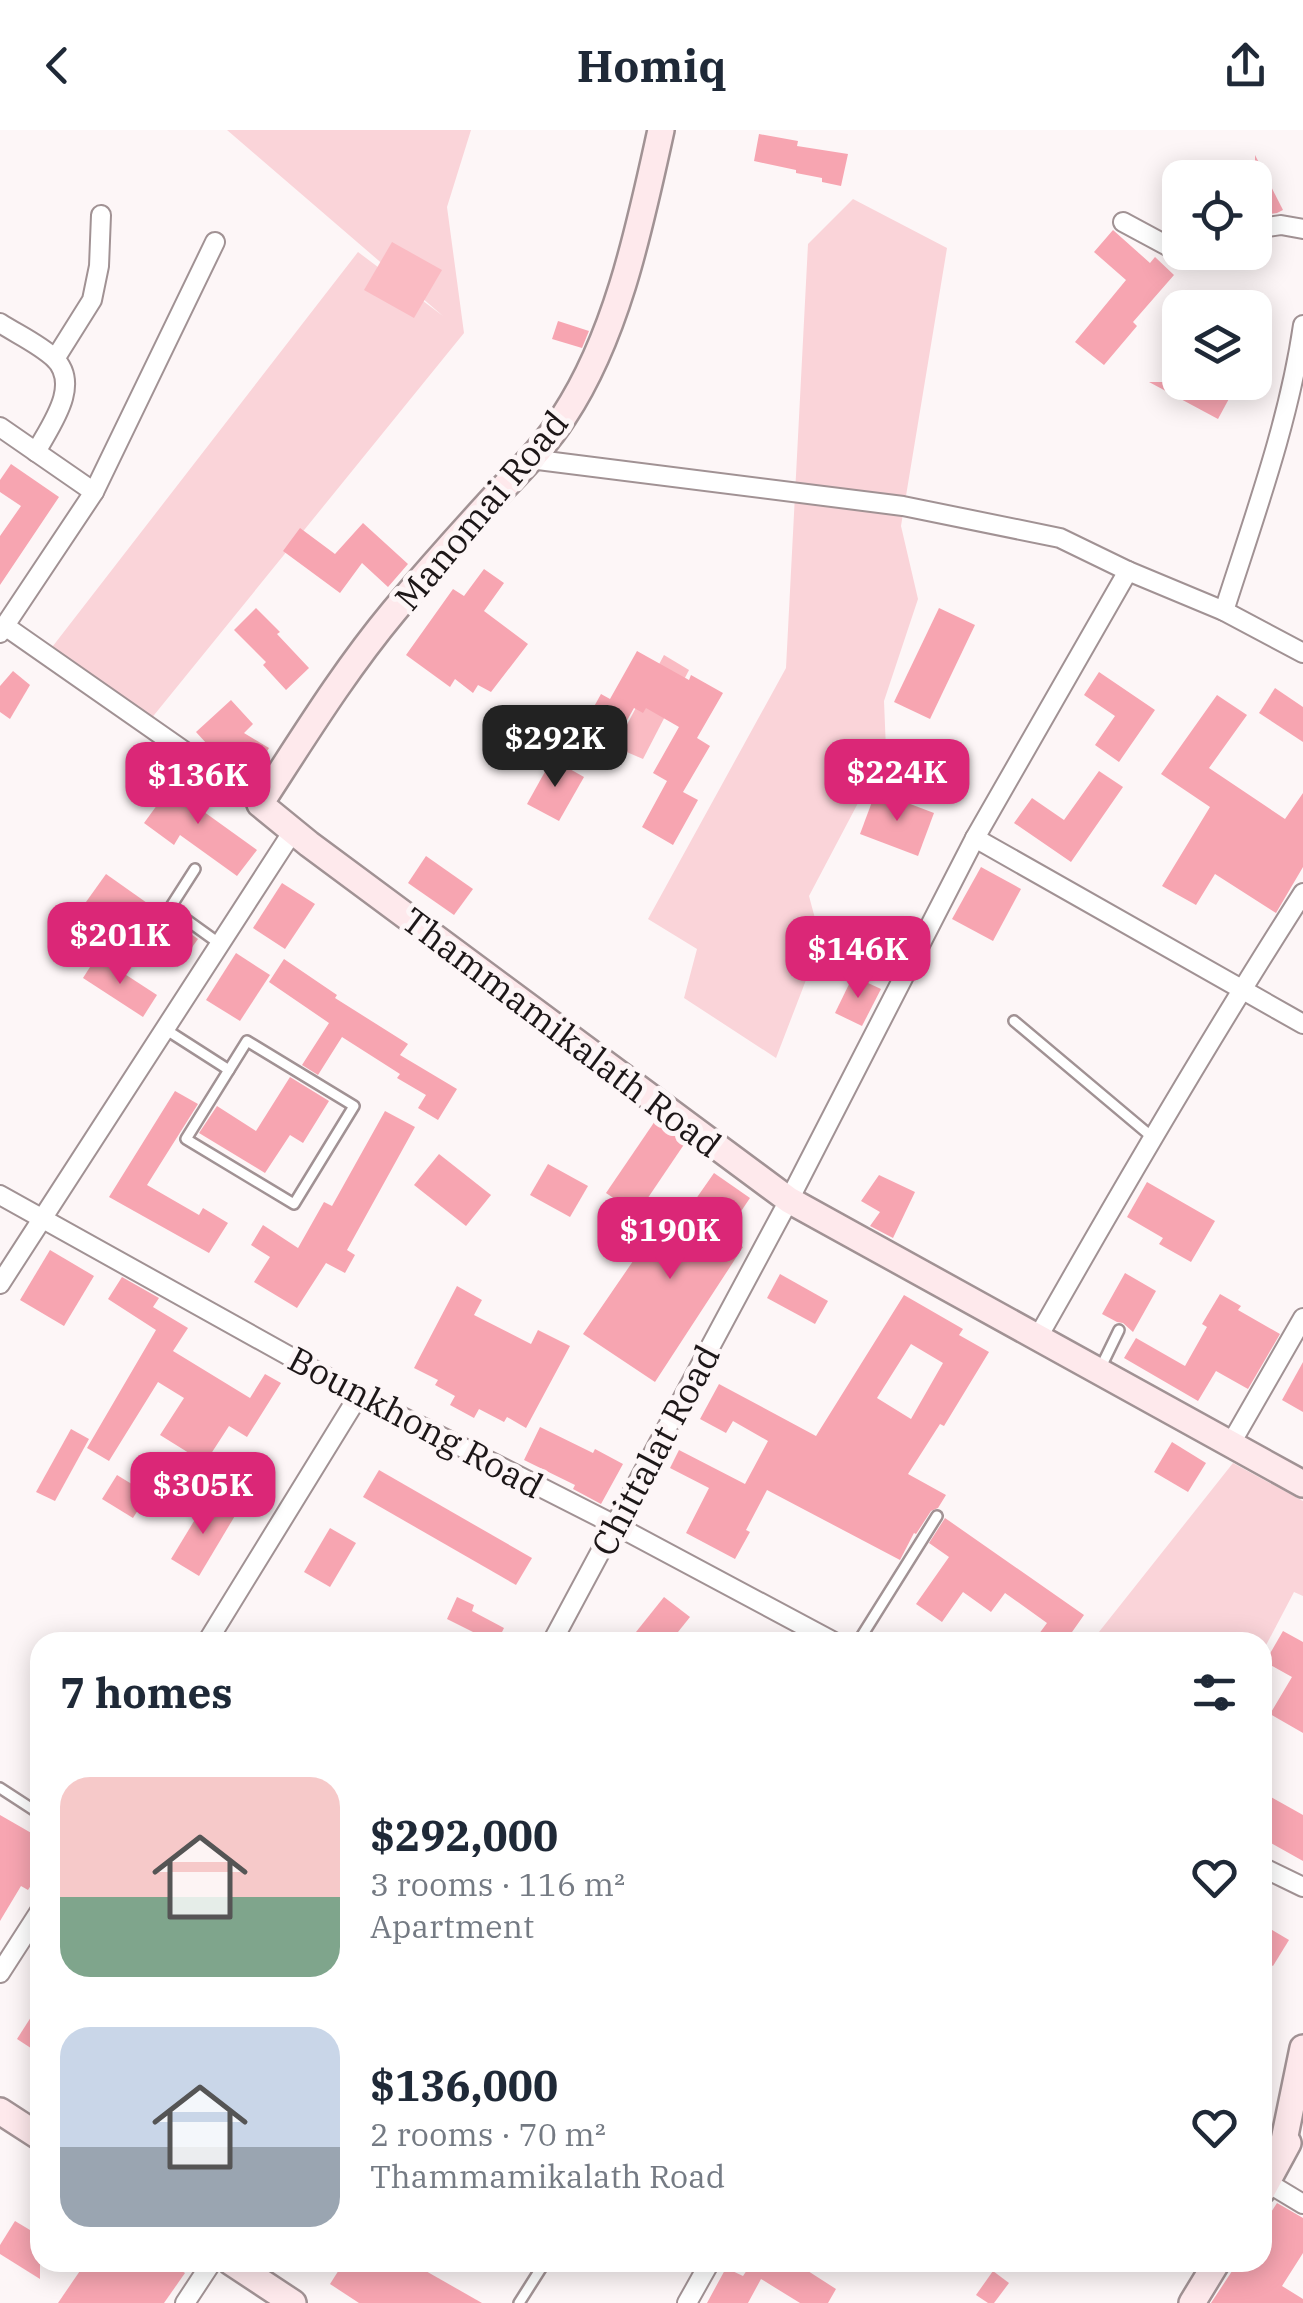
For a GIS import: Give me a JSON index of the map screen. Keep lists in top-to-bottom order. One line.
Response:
{"streets":{"street":["Manomai Road","Thammamikalath Road","Bounkhong Road","Chittalat Road"]},"crossings":[["Manomai Road","Thammamikalath Road"],["Thammamikalath Road","Chittalat Road"],["Bounkhong Road","Chittalat Road"]],"page":{"header":"Homiq","price":["$292K","$224K","$136K","$201K","$146K","$190K","$305K"],"heading":"7 homes","list":[{"name":"$292,000","note":"3 rooms · 116 m² · Apartment"},{"name":"$136,000","note":"2 rooms · 70 m² · Thammamikalath Road"}]}}
